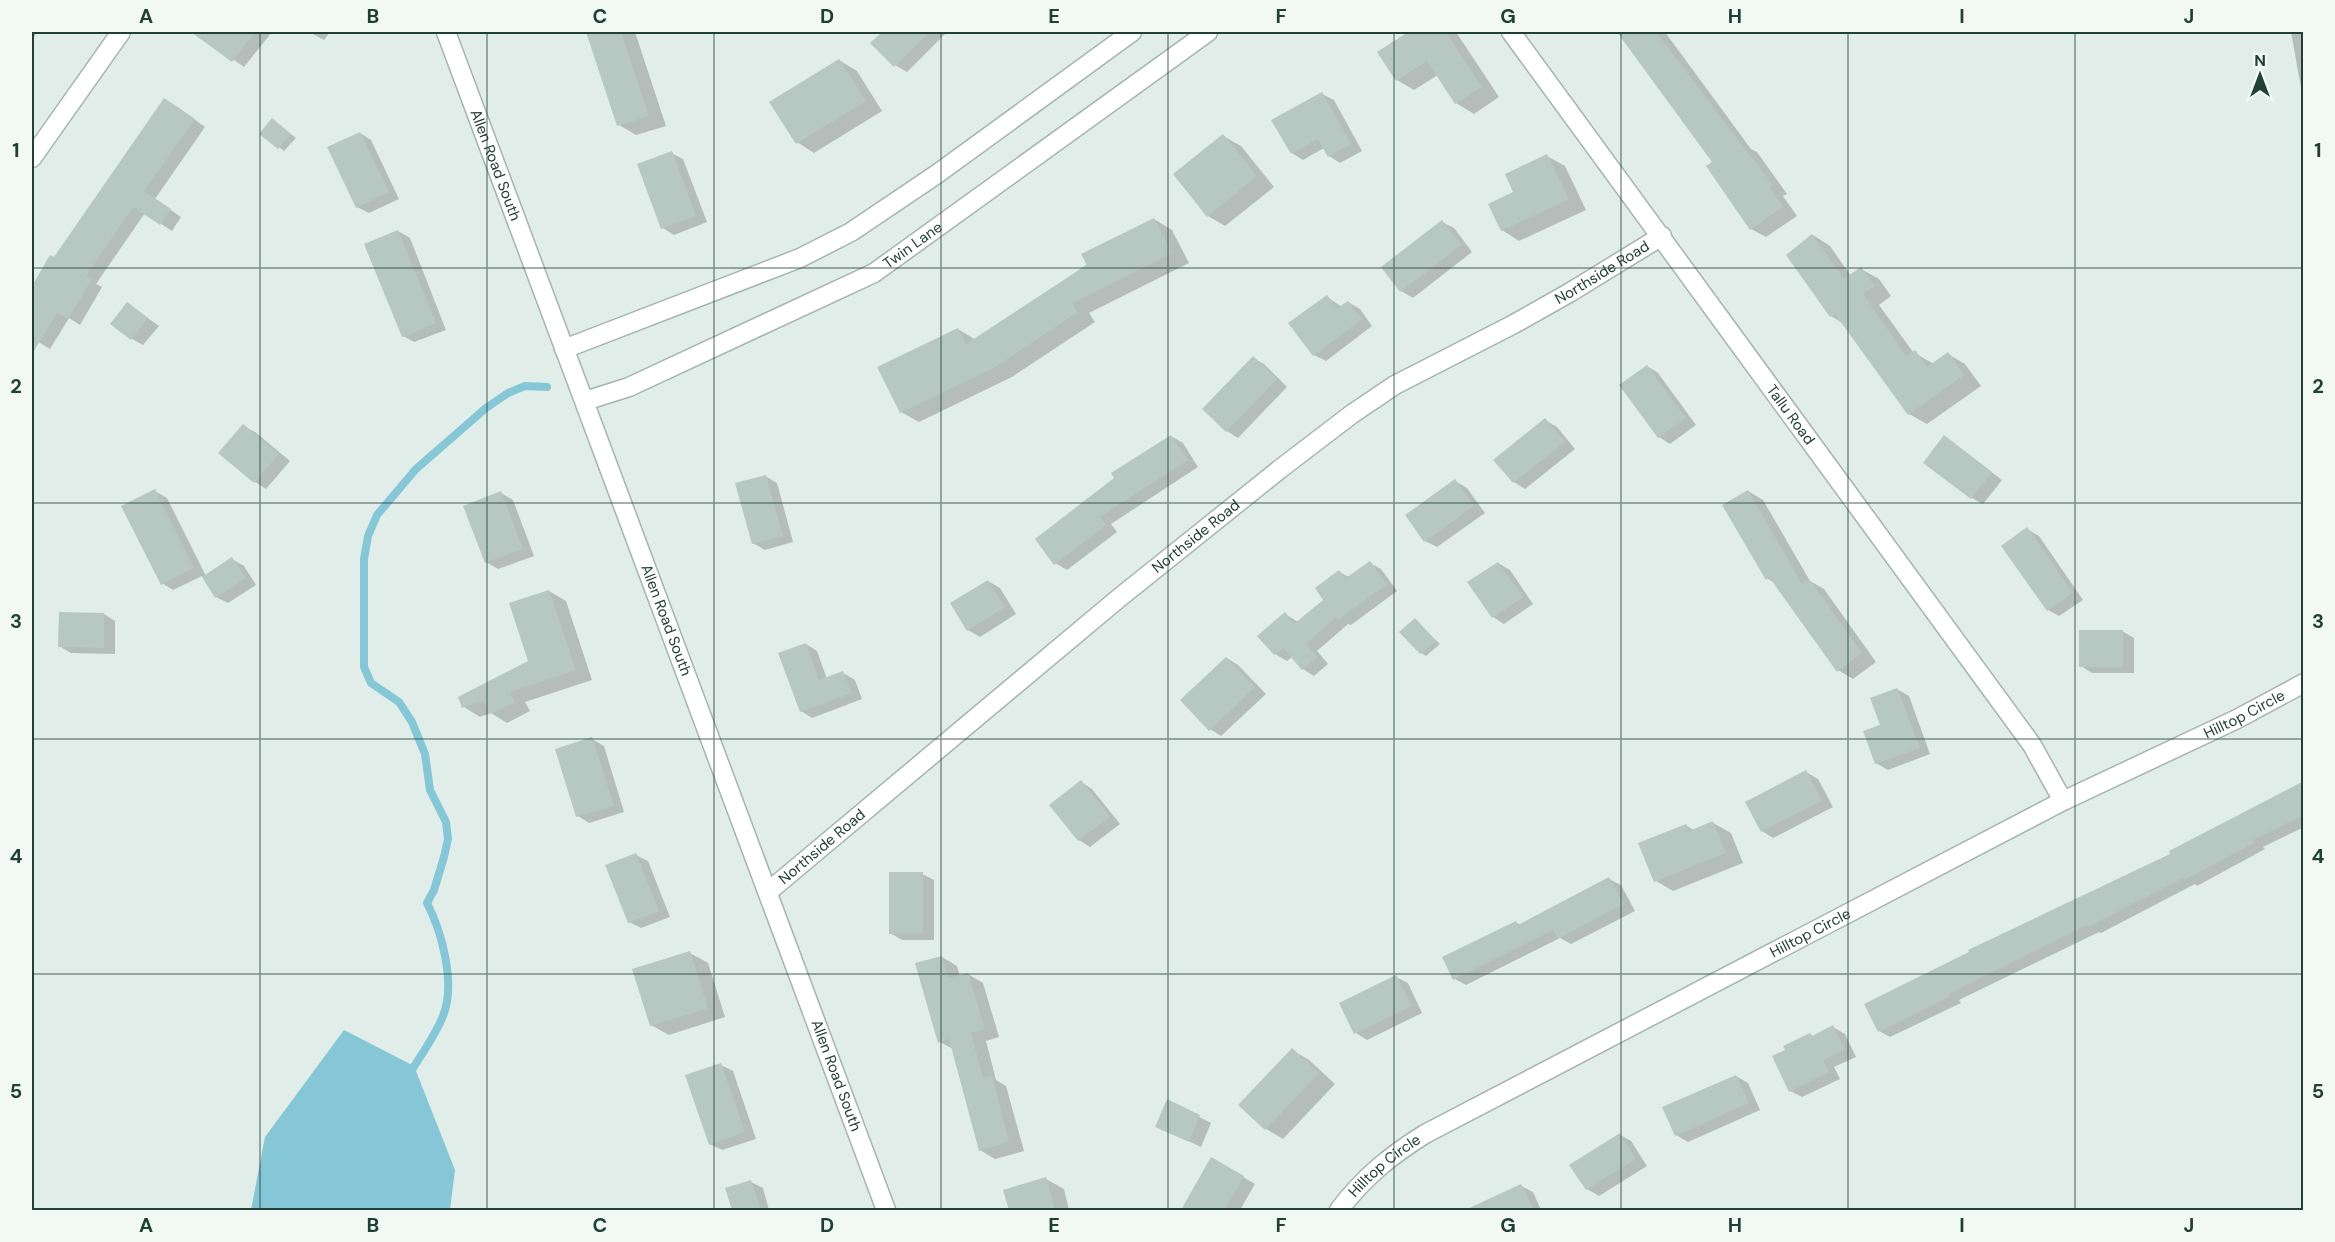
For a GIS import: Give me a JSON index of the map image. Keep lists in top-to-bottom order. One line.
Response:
{"streets":{"street":["Allen Road South","Twin Lane","Northside Road","Tallu Road","Hilltop Circle"]},"crossings":[["Allen Road South","Twin Lane"],["Allen Road South","Northside Road"],["Northside Road","Tallu Road"],["Tallu Road","Hilltop Circle"]],"north":"top","grid":{"columns":["A","B","C","D","E","F","G","H","I","J"],"rows":["1","2","3","4","5"]}}
